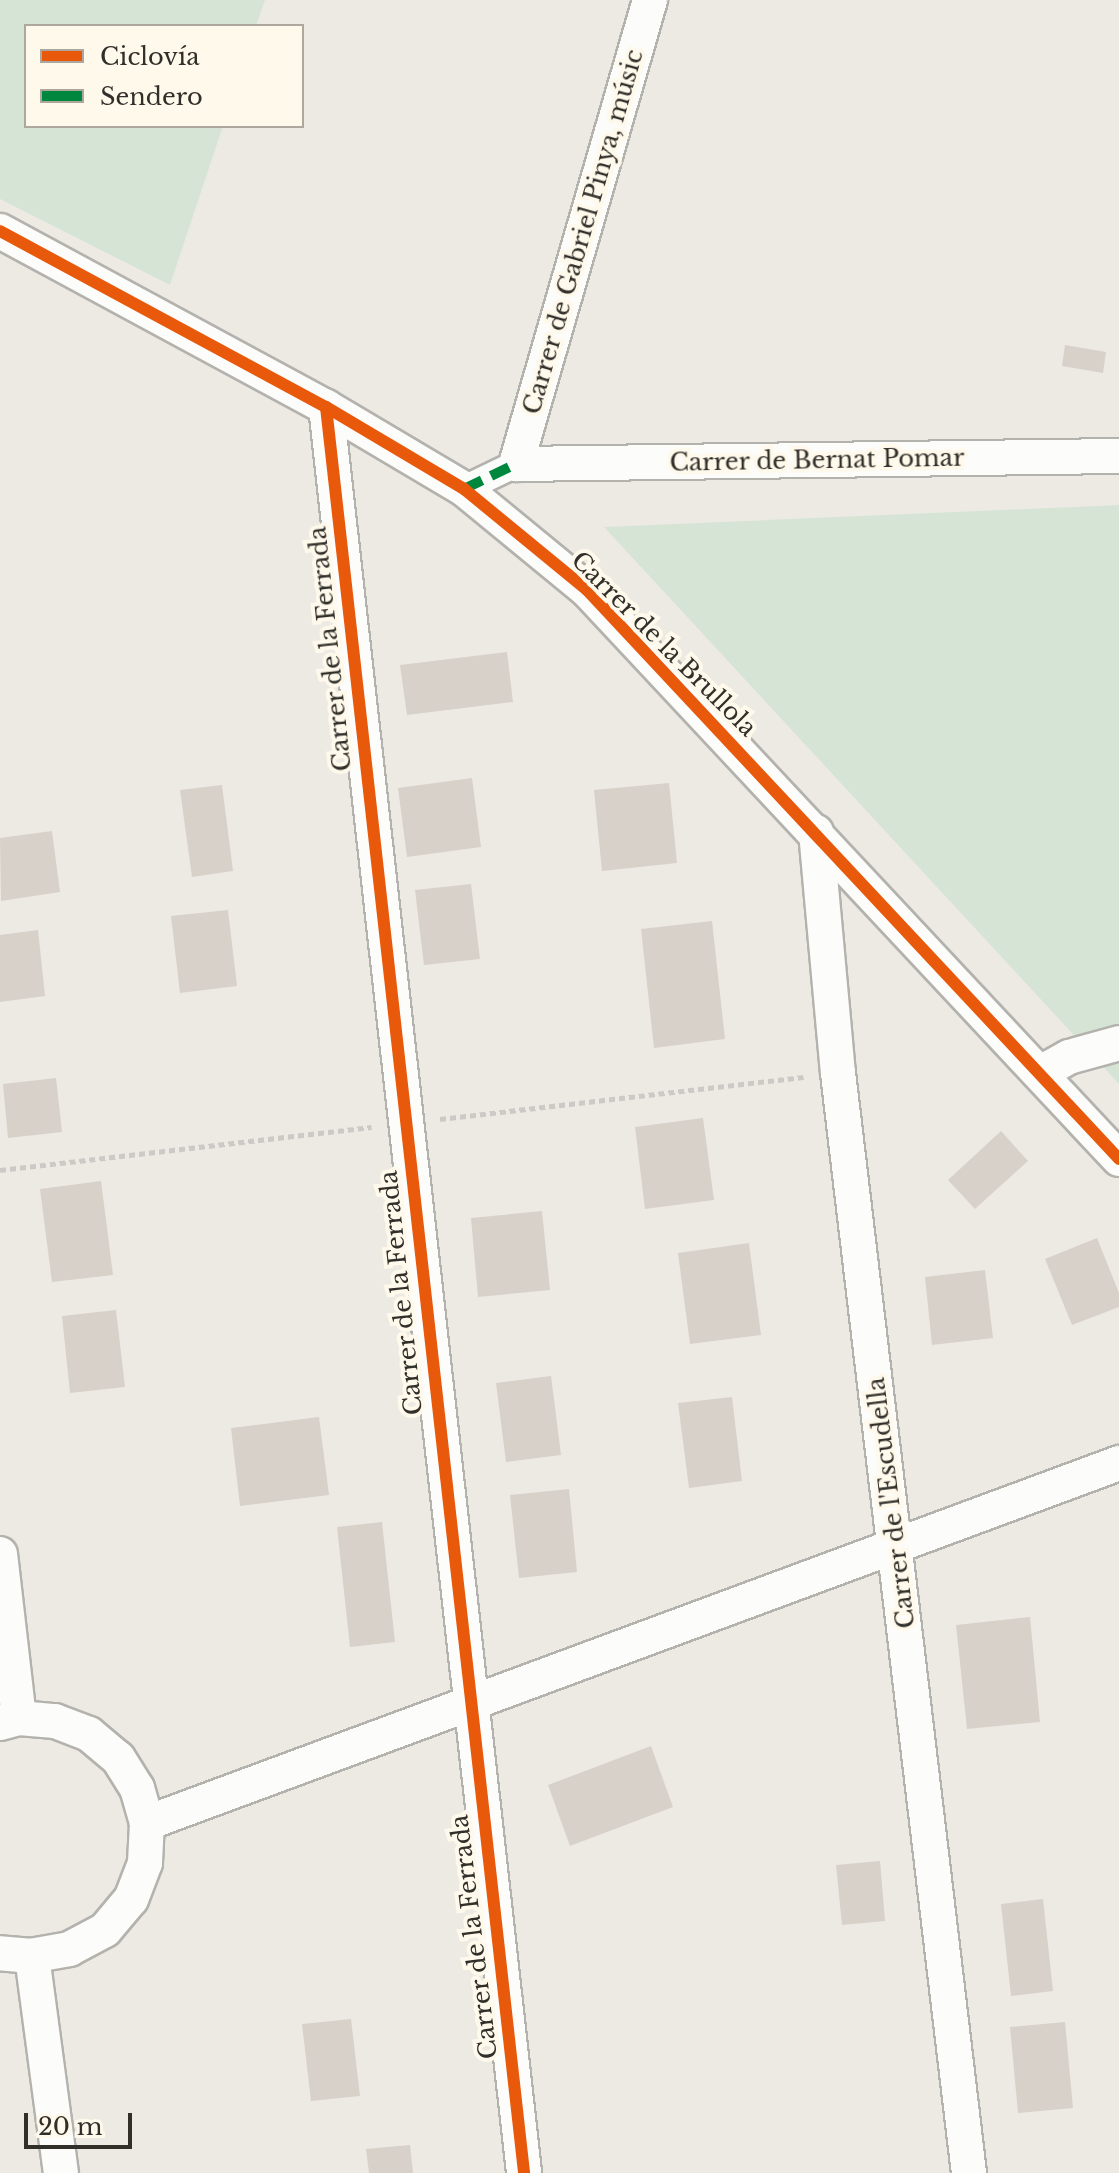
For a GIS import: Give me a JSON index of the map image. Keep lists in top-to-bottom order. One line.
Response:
{"streets":{"street":["Carrer de Gabriel Pinya, músic","Carrer de Bernat Pomar","Carrer de la Brullola","Carrer de la Ferrada","Carrer de l'Escudella"]},"crossings":[["Carrer de Gabriel Pinya, músic","Carrer de Bernat Pomar"],["Carrer de la Brullola","Carrer de la Ferrada"],["Carrer de la Brullola","Carrer de l'Escudella"]],"legend":["Ciclovía","Sendero"],"scale_bar":"20 m"}
